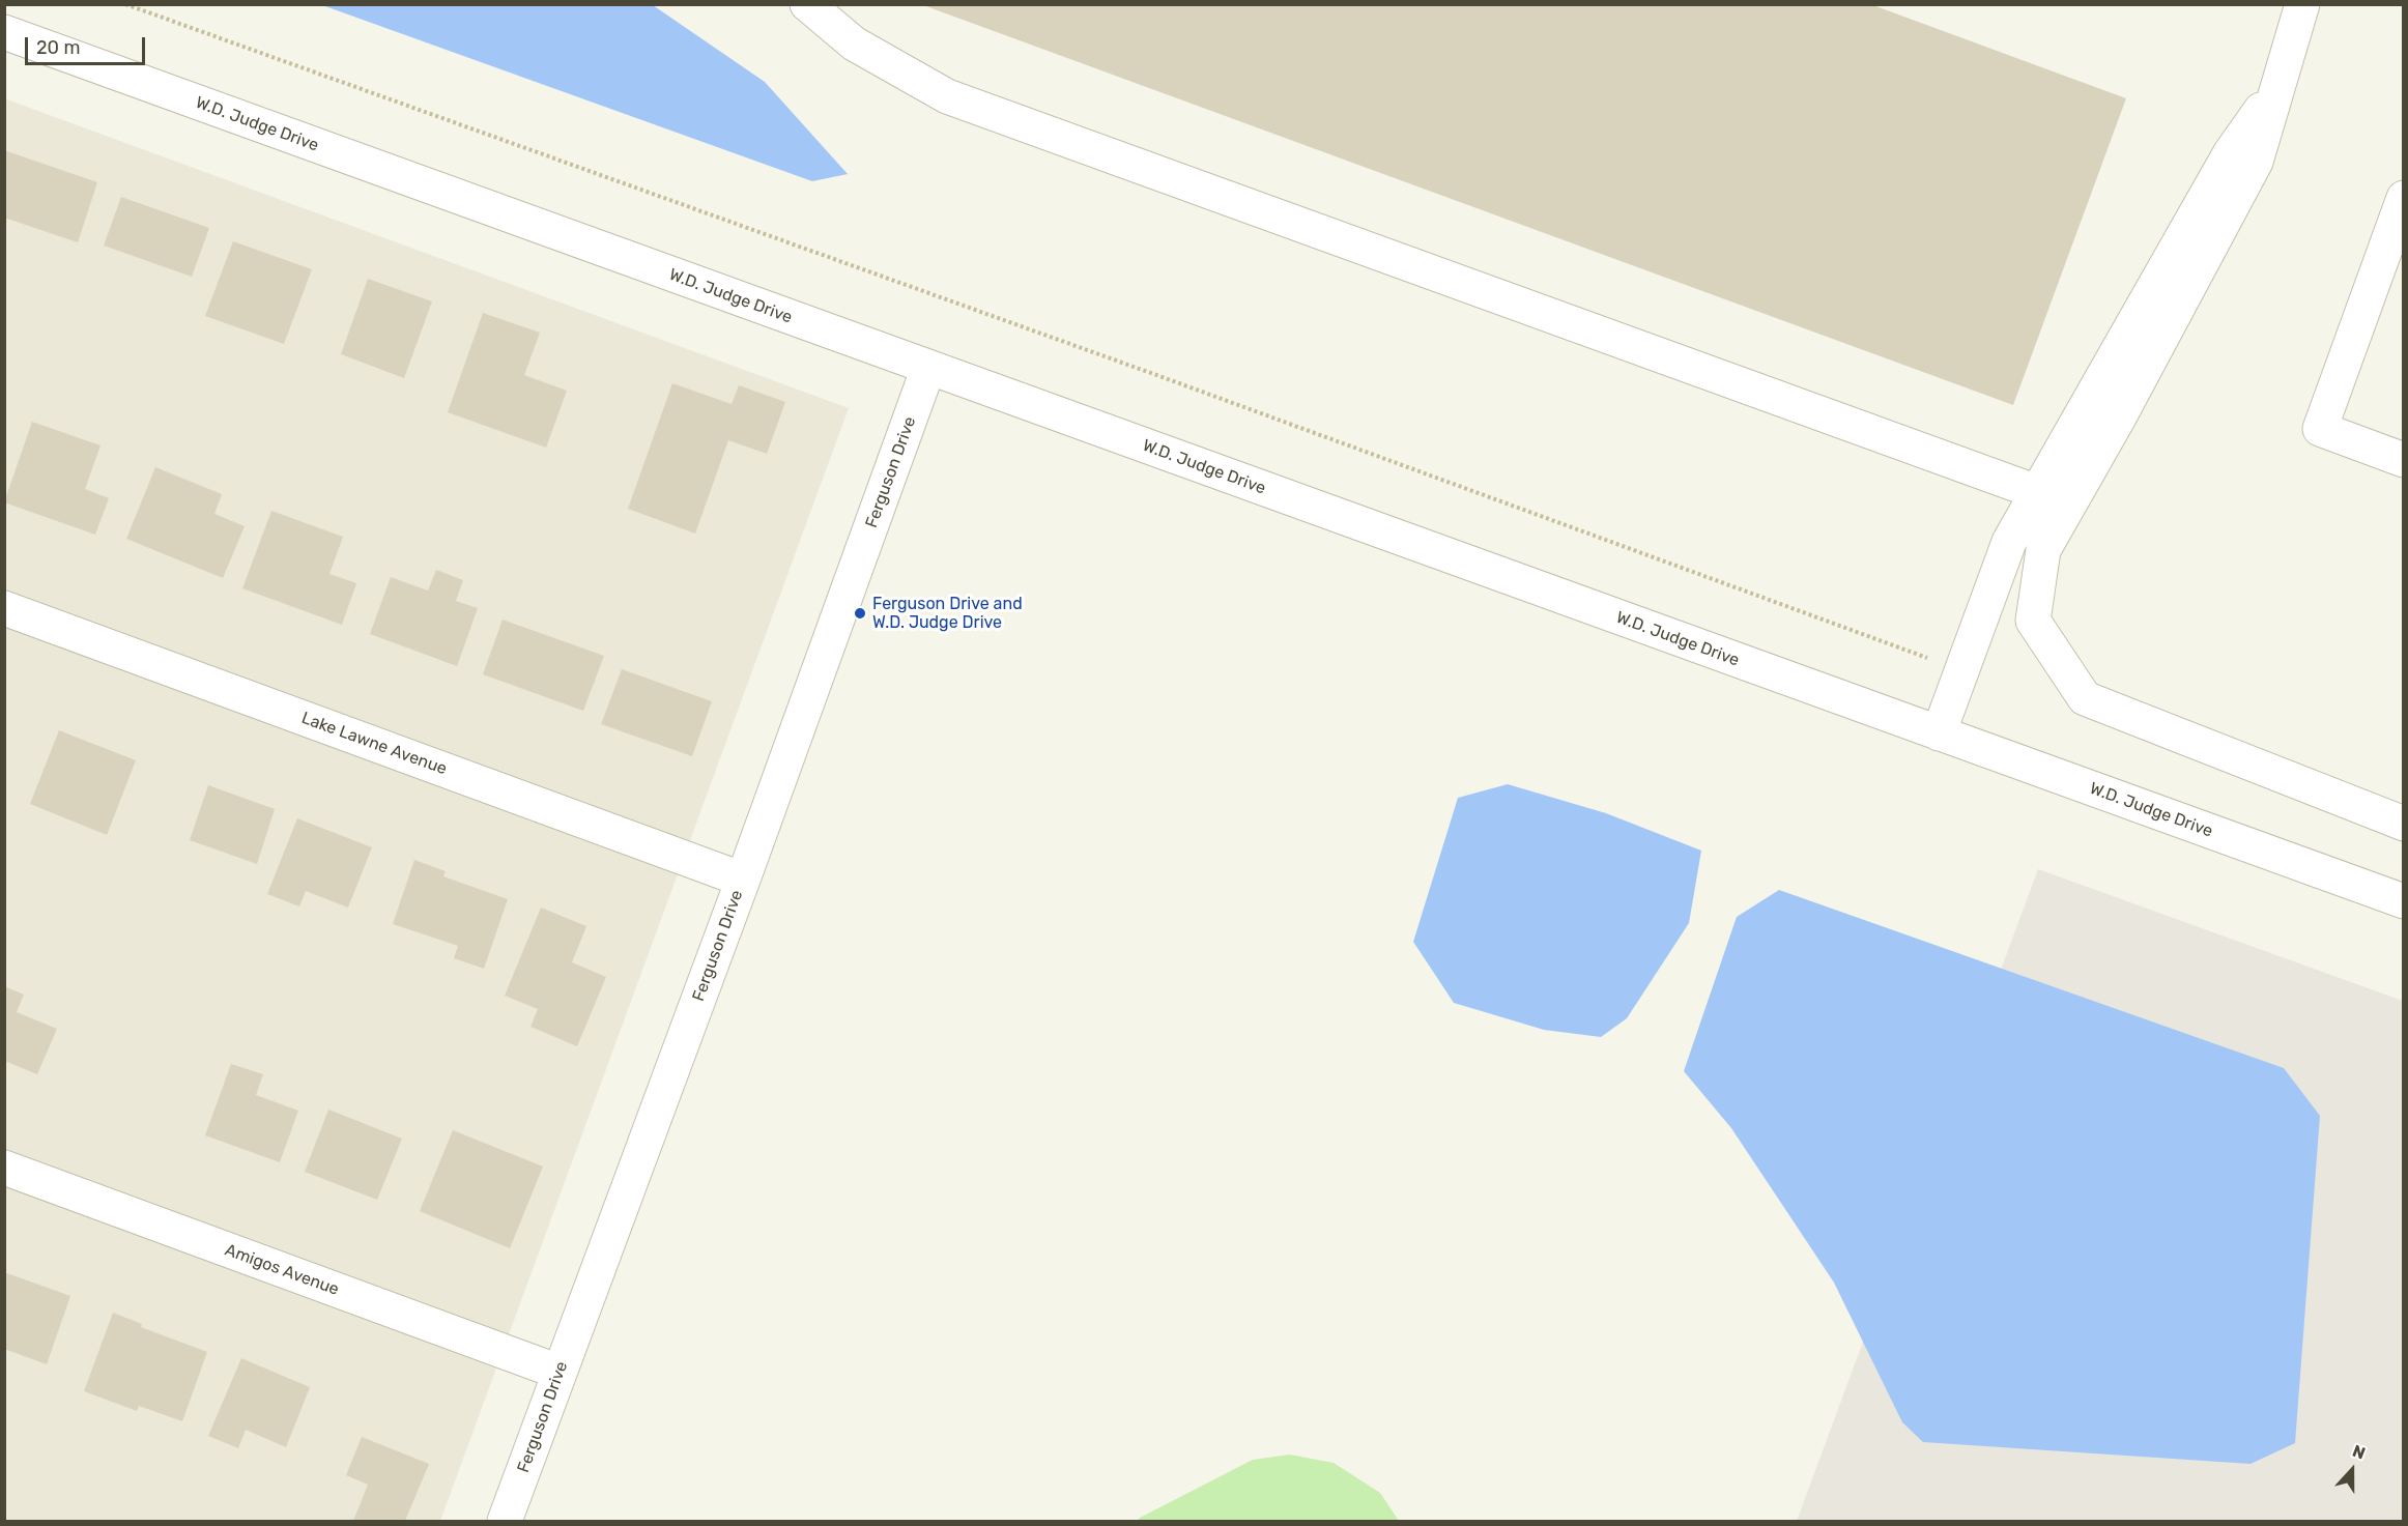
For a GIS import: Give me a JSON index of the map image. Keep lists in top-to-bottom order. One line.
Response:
{"streets":{"street":["W.D. Judge Drive","Ferguson Drive","Lake Lawne Avenue","Amigos Avenue"]},"crossings":[["W.D. Judge Drive","Ferguson Drive"],["Ferguson Drive","Lake Lawne Avenue"],["Ferguson Drive","Amigos Avenue"]],"places":["Ferguson Drive and W.D. Judge Drive"],"scale_bar":"20 m","north":"top"}
